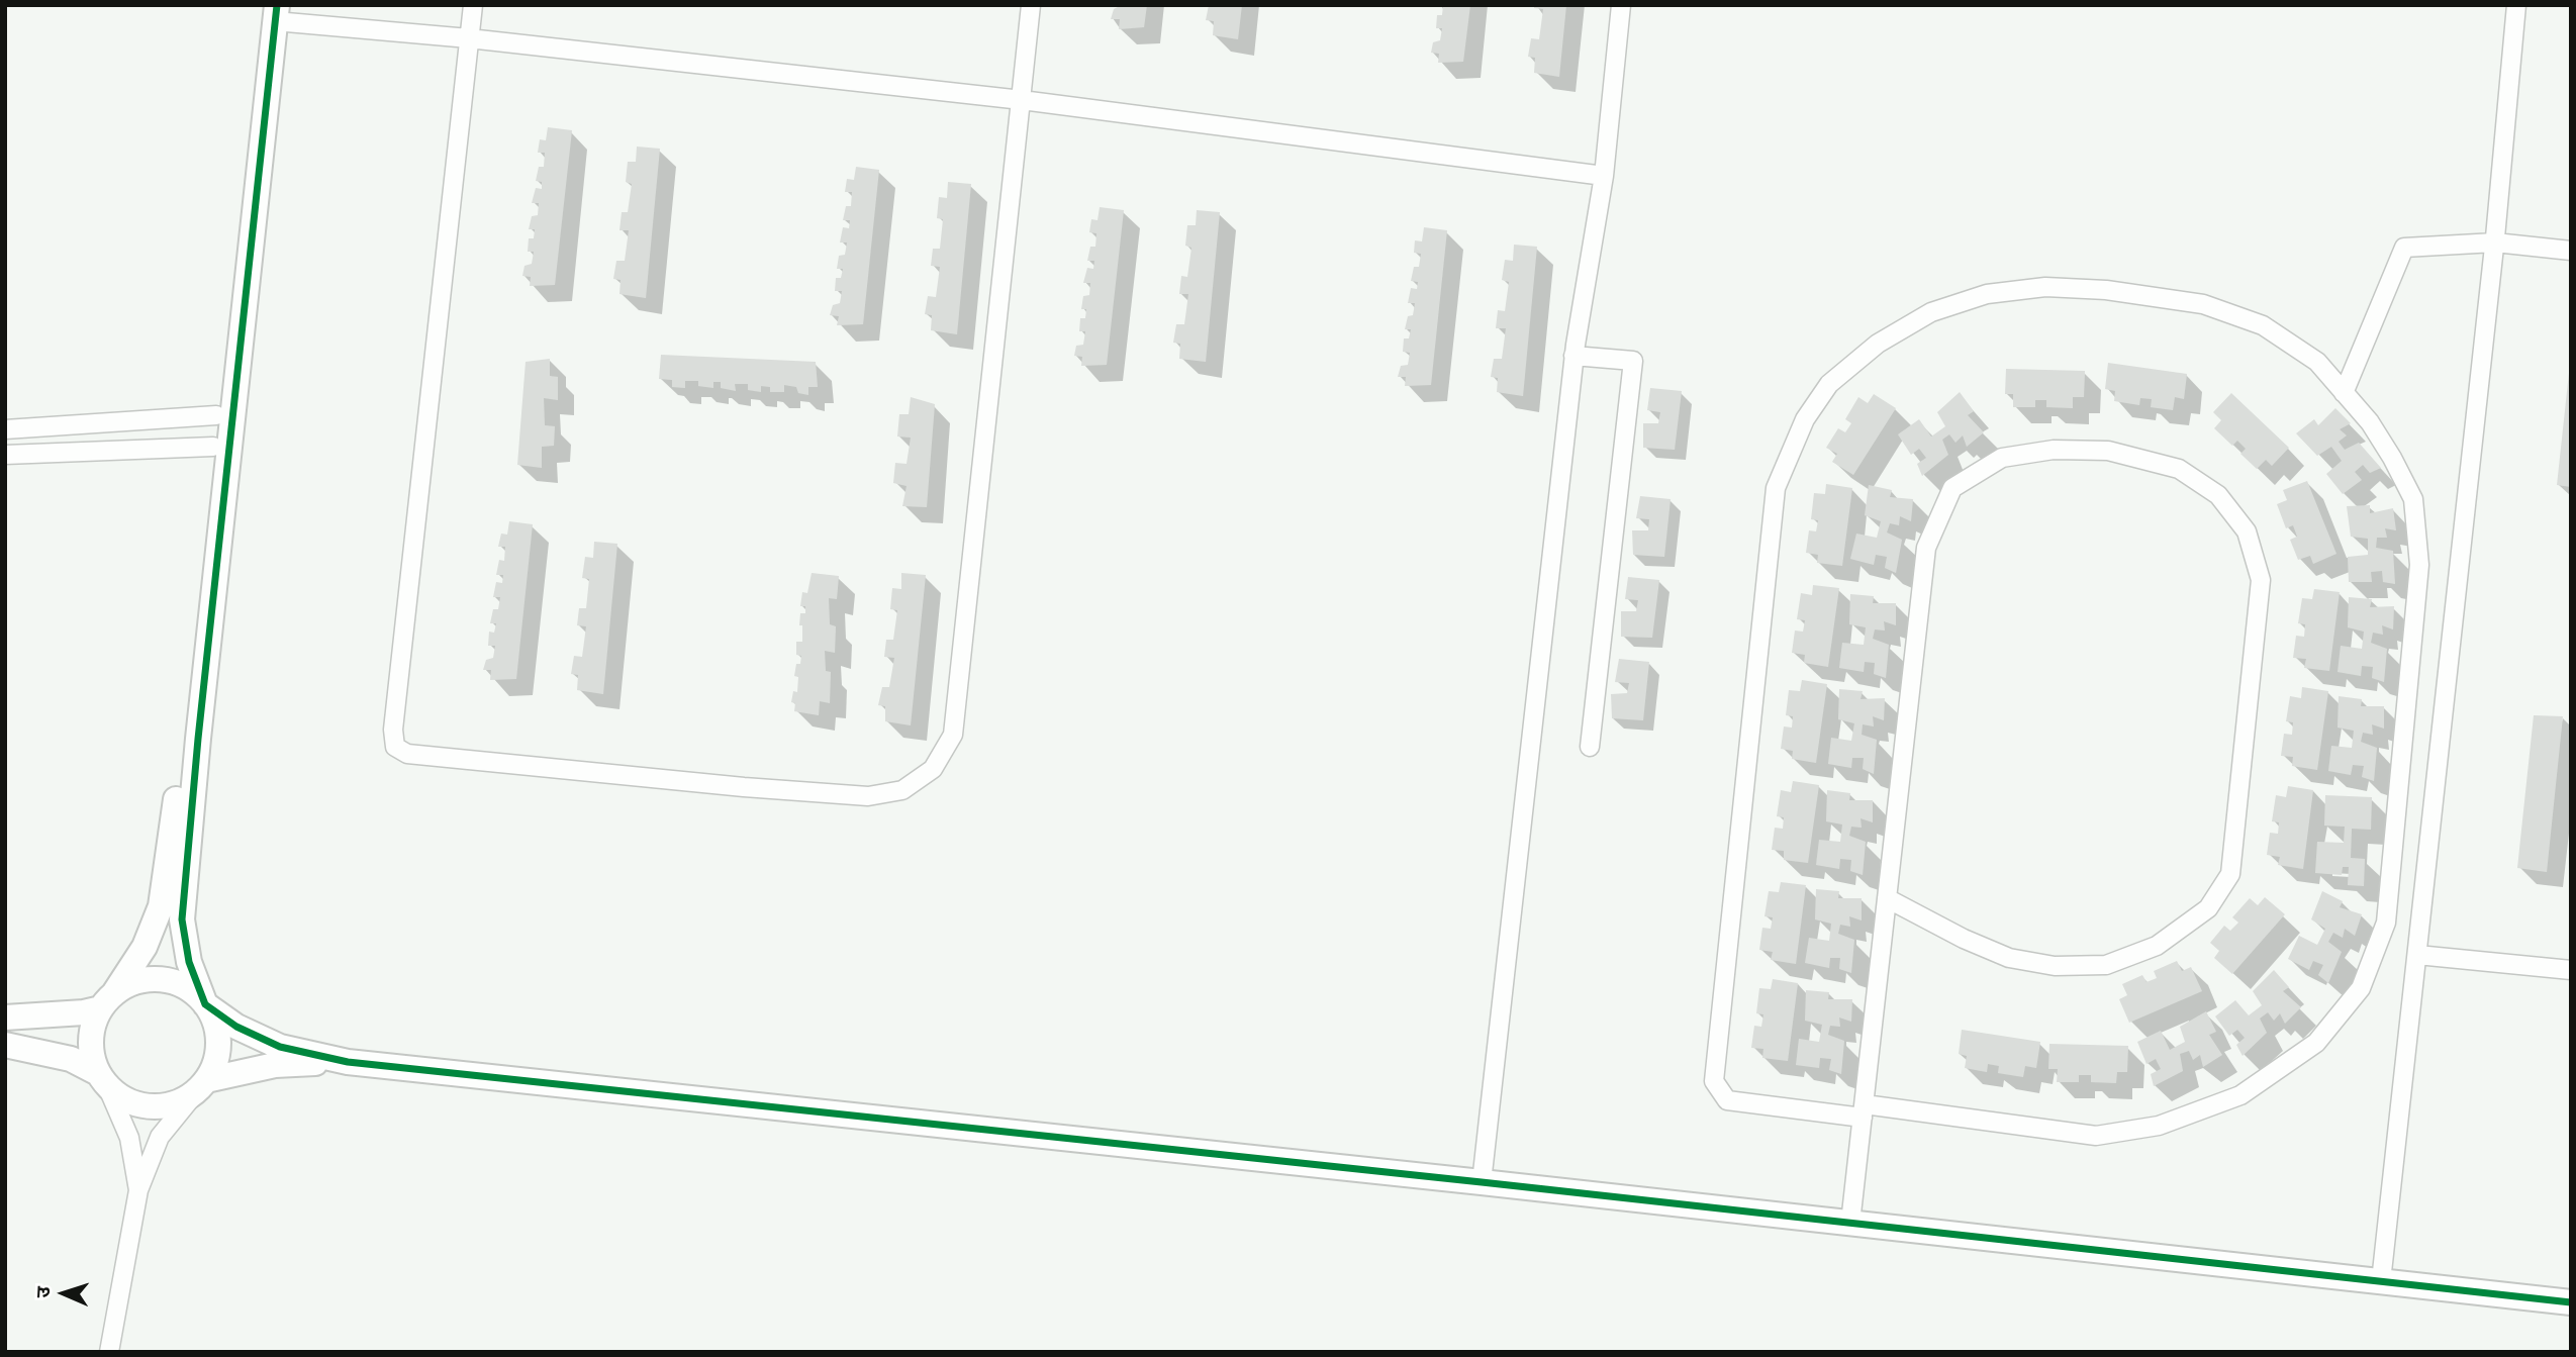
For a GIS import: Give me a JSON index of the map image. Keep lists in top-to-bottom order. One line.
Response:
{"north":"left"}
